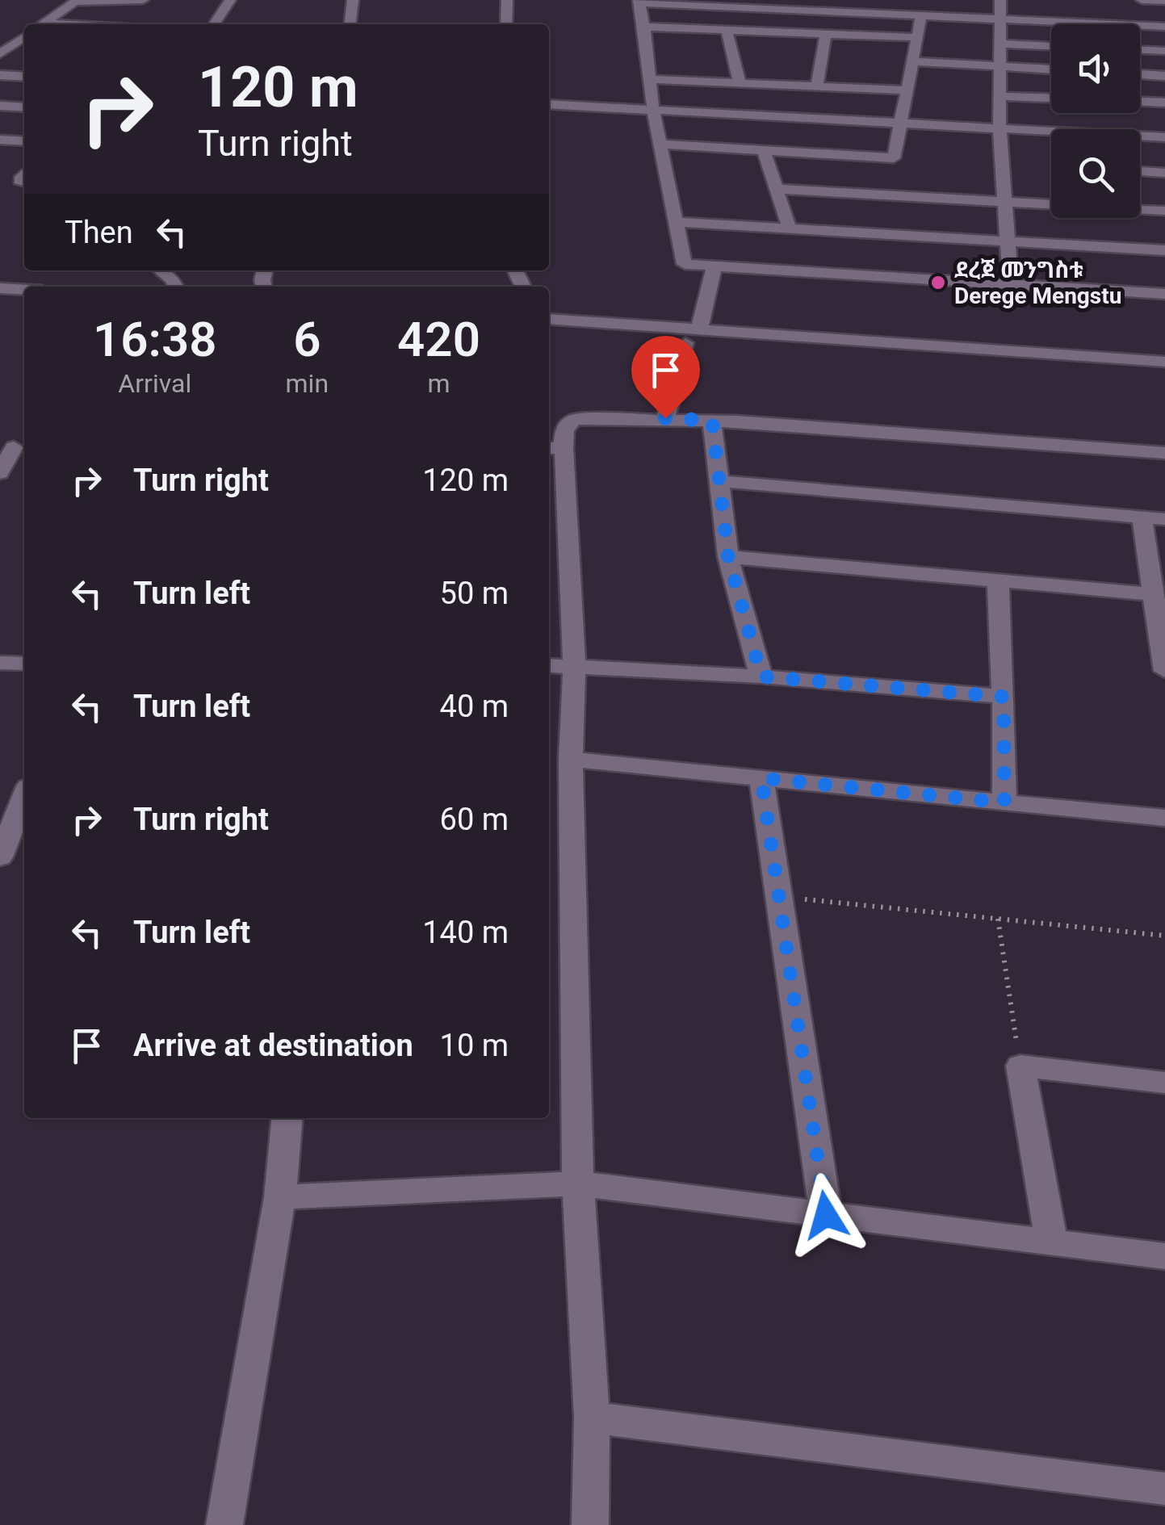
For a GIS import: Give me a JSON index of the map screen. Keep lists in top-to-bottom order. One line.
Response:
{"places":["ደረጀ መንግስቱ Derege Mengstu"],"page":{"turn":["120 m","Turn right"],"then":"Then","eta":["16:38","Arrival","6","min","420","m"],"list":[{"name":"Turn right","value":"120 m"},{"name":"Turn left","value":"50 m"},{"name":"Turn left","value":"40 m"},{"name":"Turn right","value":"60 m"},{"name":"Turn left","value":"140 m"},{"name":"Arrive at destination","value":"10 m"}]}}
